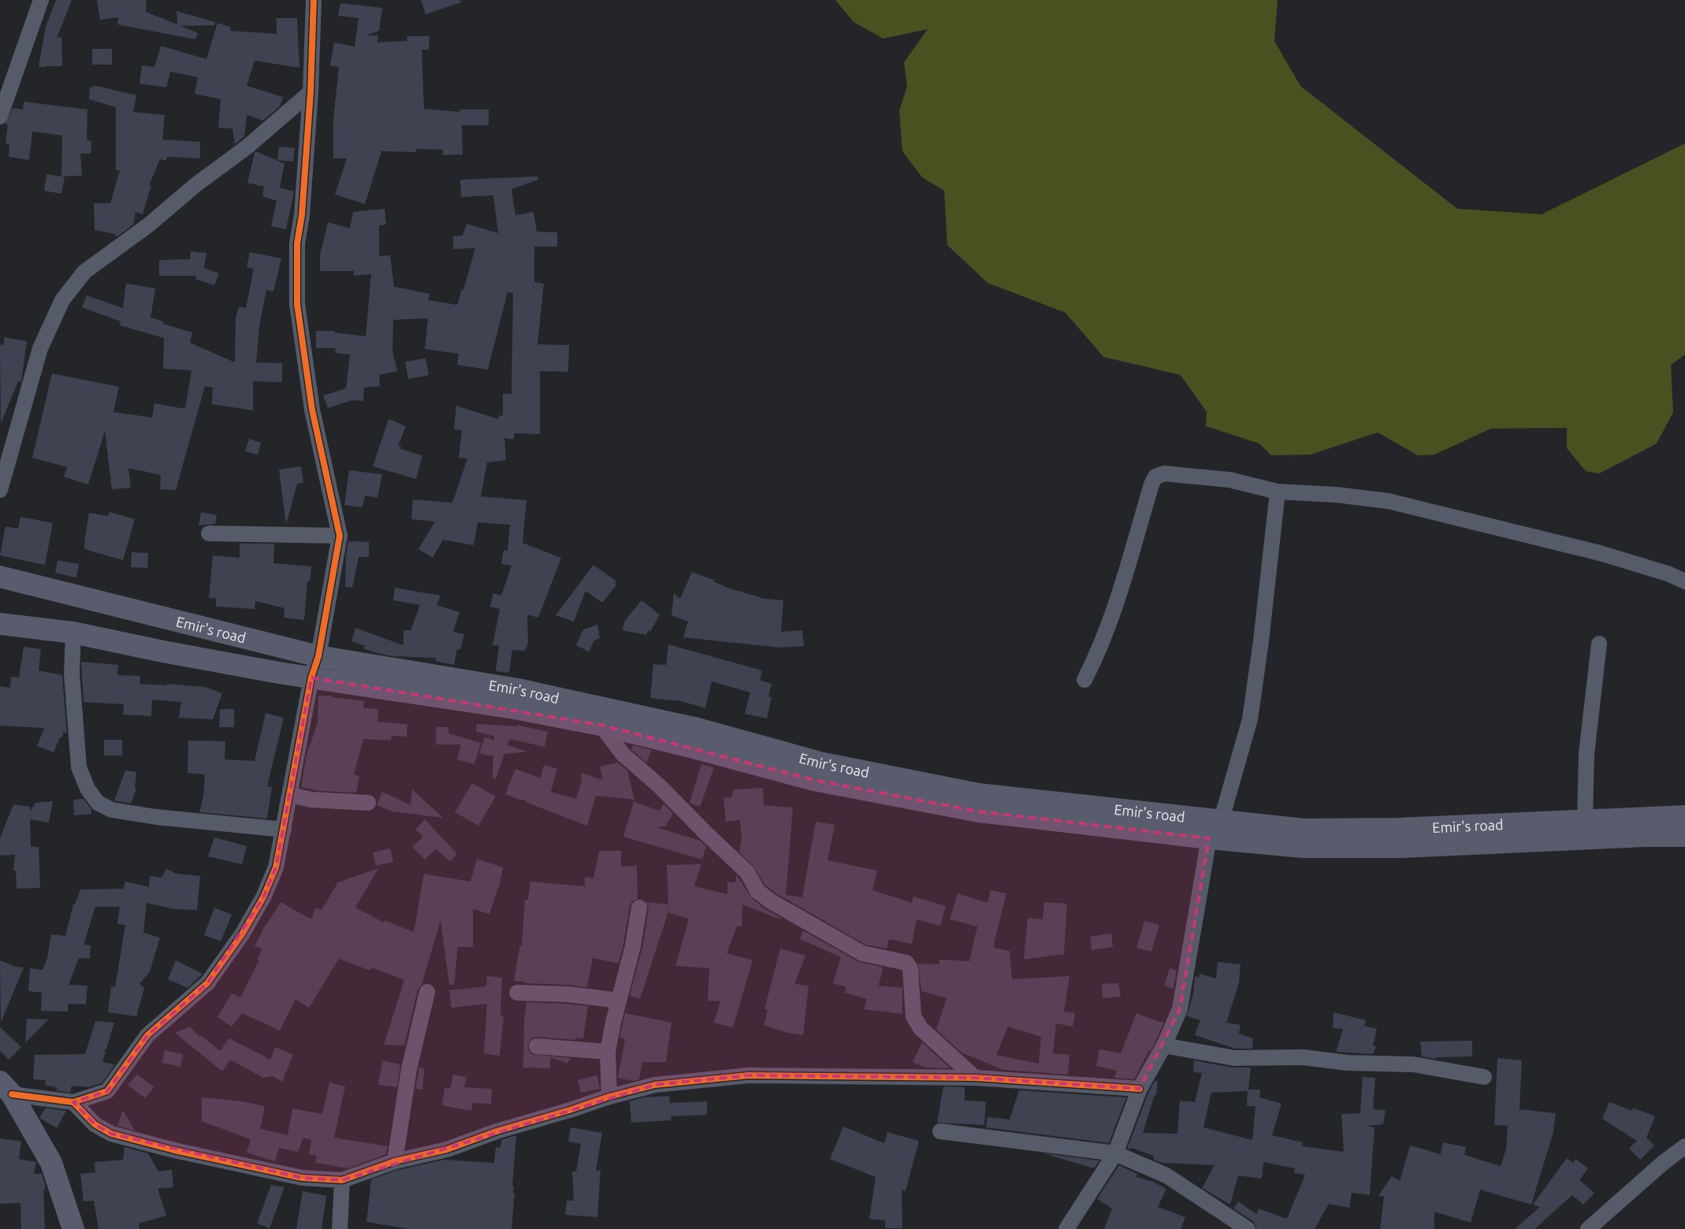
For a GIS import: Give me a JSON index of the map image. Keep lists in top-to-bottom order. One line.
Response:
{"streets":{"main road":["Emir's road"]}}
